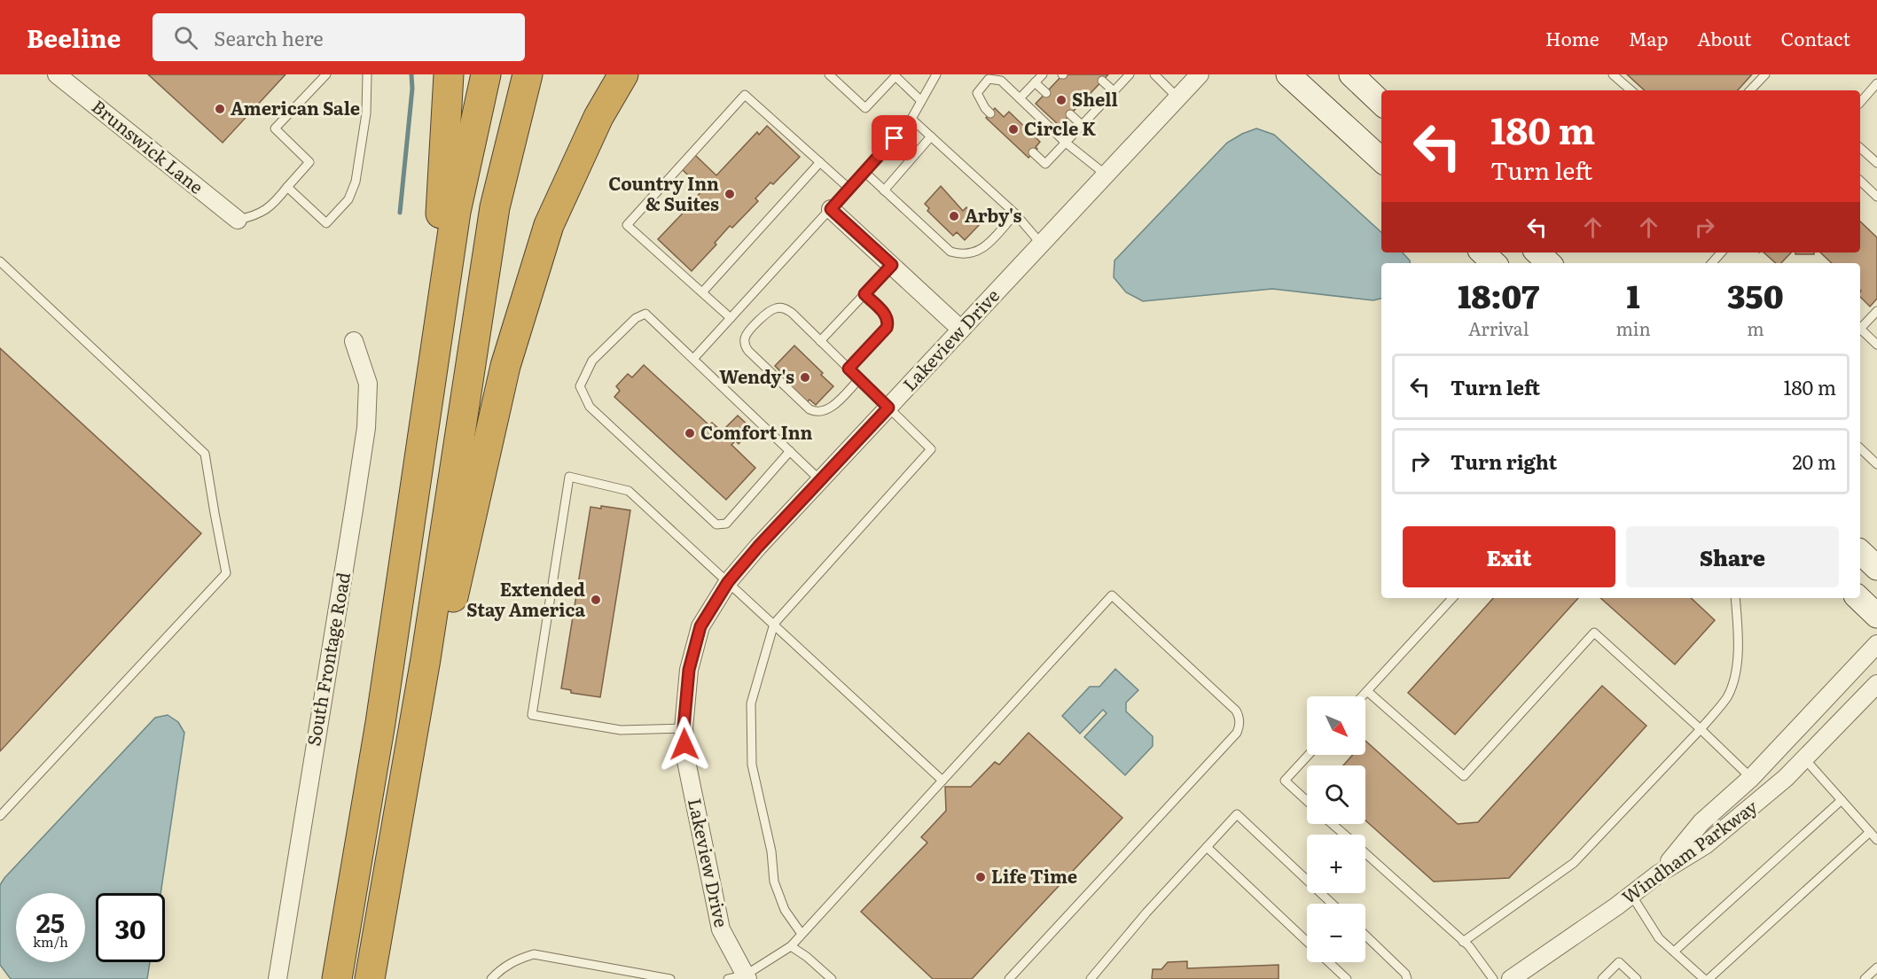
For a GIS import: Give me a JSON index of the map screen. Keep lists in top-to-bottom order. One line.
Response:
{"streets":{"street":["Brunswick Lane","Lakeview Drive","South Frontage Road","Windham Parkway"]},"places":["Shell","American Sale","Circle K","Country Inn & Suites","Arby's","Wendy's","Comfort Inn","Extended Stay America","Life Time"],"north":"bottom right","page":{"header":"Beeline","search":"Search here","nav":["Home","Map","About","Contact"],"turn":["180 m","Turn left"],"eta":["18:07","Arrival","1","min","350","m"],"list":[{"name":"Turn left","value":"180 m"},{"name":"Turn right","value":"20 m"}],"buttons":["Exit","Share"],"map_buttons":["+","−"],"speed":"25 km/h","limit":"30"}}
